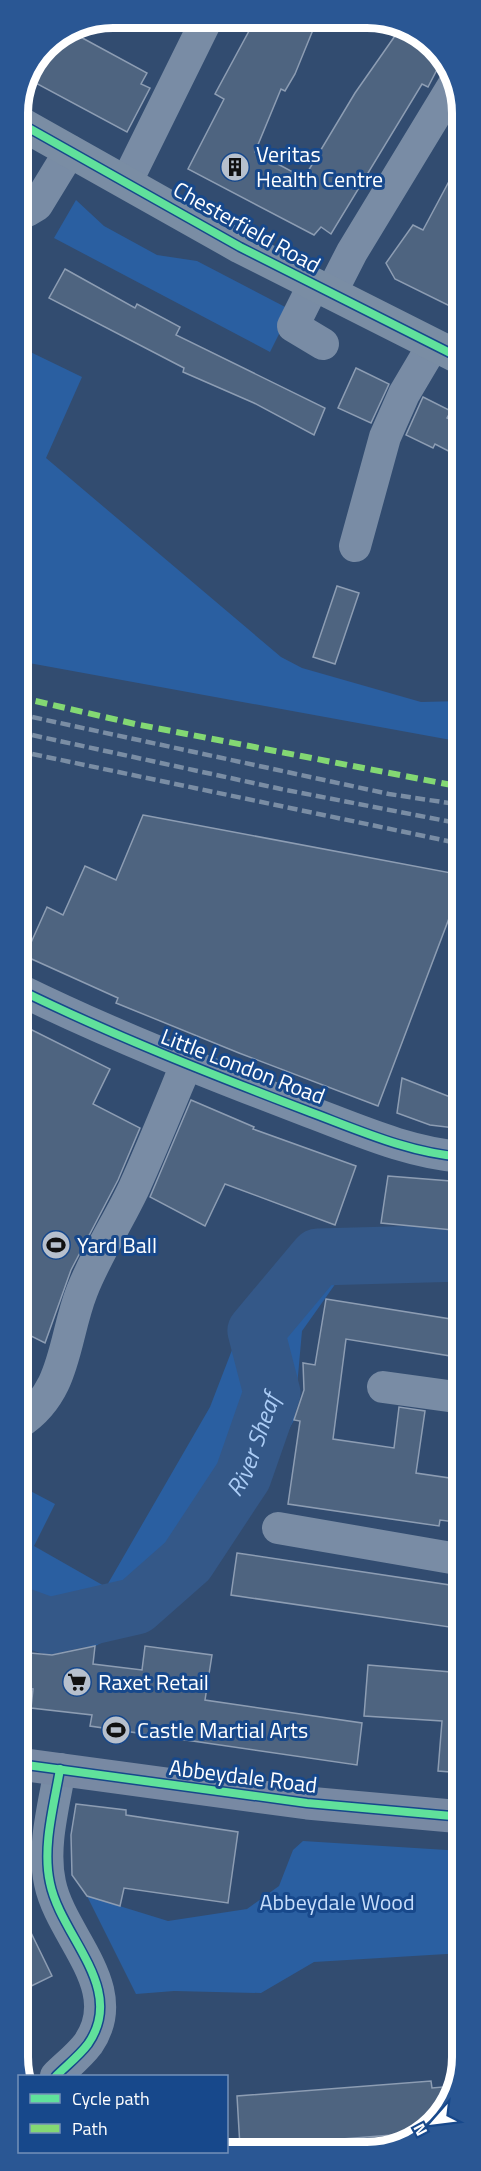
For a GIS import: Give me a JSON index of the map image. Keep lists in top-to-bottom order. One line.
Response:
{"streets":{"highway":["Chesterfield Road"],"main road":["Abbeydale Road"],"street":["Little London Road"]},"water":["River Sheaf"],"parks":["Abbeydale Wood"],"places":{"building":["Veritas Health Centre"],"sports":["Yard Ball","Castle Martial Arts"],"supermarket":["Raxet Retail"]},"legend":["Cycle path","Path"],"north":"bottom left"}
